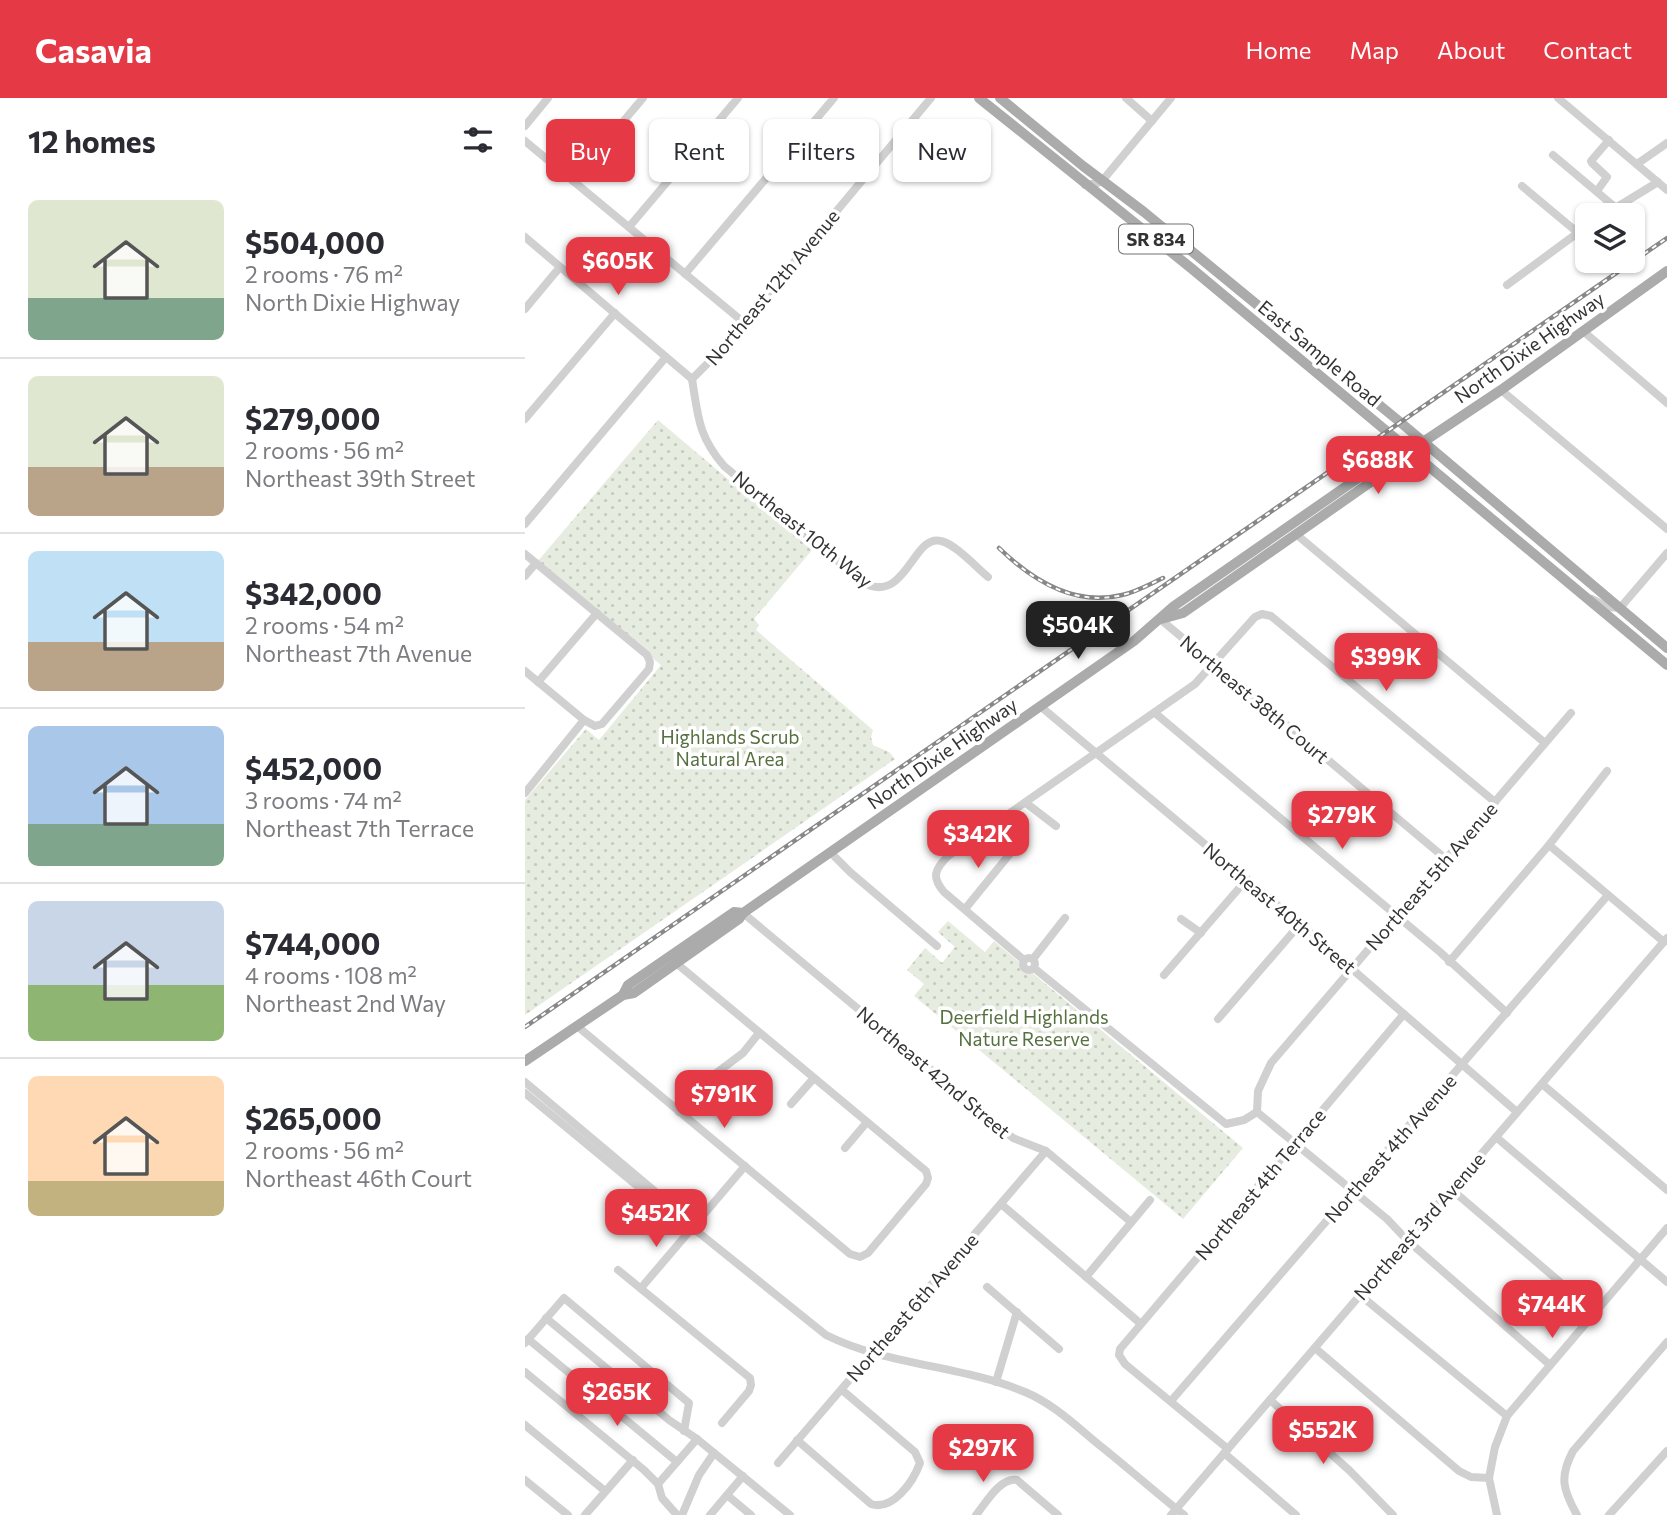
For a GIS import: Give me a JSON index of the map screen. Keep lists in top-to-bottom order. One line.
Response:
{"streets":{"main road":["SR 834","North Dixie Highway","East Sample Road"],"street":["Northeast 12th Avenue","Northeast 10th Way","Northeast 38th Court","Northeast 5th Avenue","Northeast 40th Street","Northeast 42nd Street","Northeast 4th Avenue","Northeast 4th Terrace","Northeast 3rd Avenue","Northeast 6th Avenue"]},"crossings":[["Northeast 12th Avenue","Northeast 10th Way"],["North Dixie Highway","East Sample Road"],["North Dixie Highway","Northeast 38th Court"],["North Dixie Highway","Northeast 40th Street"],["North Dixie Highway","Northeast 42nd Street"],["Northeast 38th Court","Northeast 5th Avenue"],["Northeast 5th Avenue","Northeast 40th Street"],["Northeast 40th Street","Northeast 4th Avenue"],["Northeast 40th Street","Northeast 4th Terrace"],["Northeast 40th Street","Northeast 3rd Avenue"],["Northeast 42nd Street","Northeast 6th Avenue"],["Northeast 4th Avenue","Northeast 4th Terrace"]],"parks":["Highlands Scrub Natural Area","Deerfield Highlands Nature Reserve"],"page":{"header":"Casavia","nav":["Home","Map","About","Contact"],"heading":"12 homes","chip":["Buy","Rent","Filters","New"],"list":[{"name":"$504,000","note":"2 rooms · 76 m² · North Dixie Highway"},{"name":"$279,000","note":"2 rooms · 56 m² · Northeast 39th Street"},{"name":"$342,000","note":"2 rooms · 54 m² · Northeast 7th Avenue"},{"name":"$452,000","note":"3 rooms · 74 m² · Northeast 7th Terrace"},{"name":"$744,000","note":"4 rooms · 108 m² · Northeast 2nd Way"},{"name":"$265,000","note":"2 rooms · 56 m² · Northeast 46th Court"}],"price":["$605K","$688K","$504K","$399K","$279K","$342K","$791K","$452K","$744K","$265K","$552K","$297K"]}}
